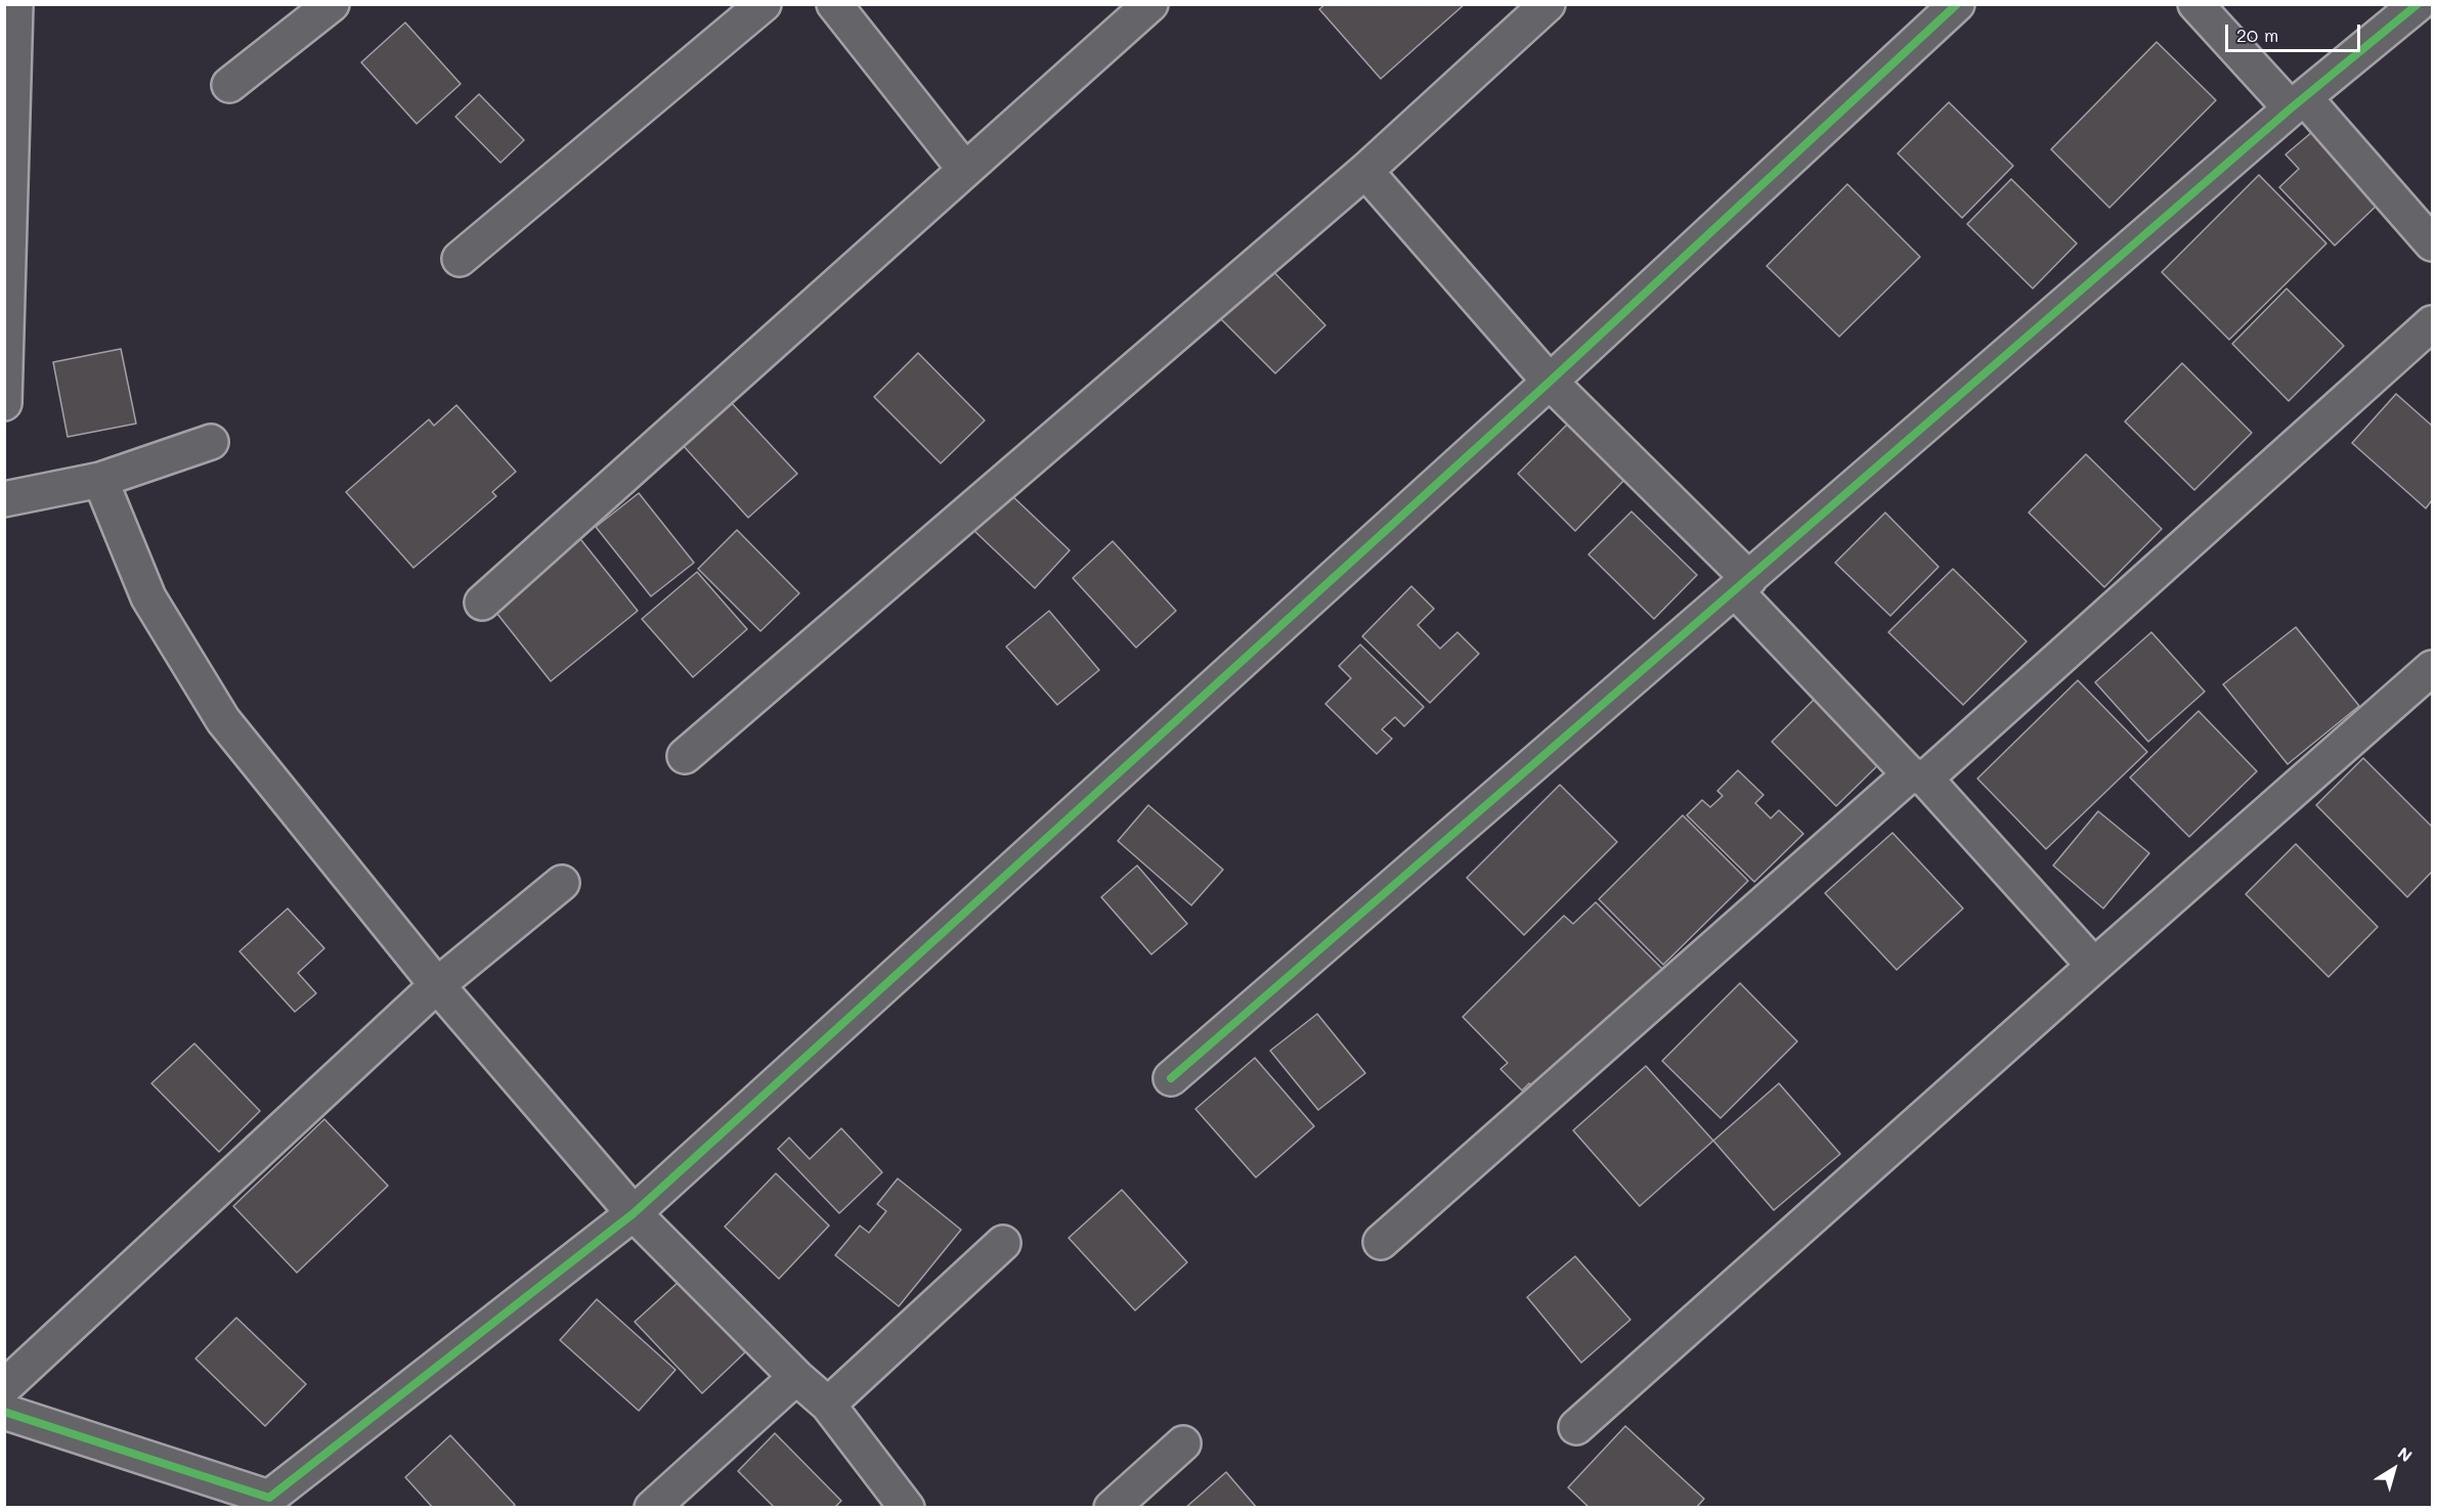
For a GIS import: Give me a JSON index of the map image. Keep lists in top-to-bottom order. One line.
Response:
{"scale_bar":"20 m","north":"top right"}
